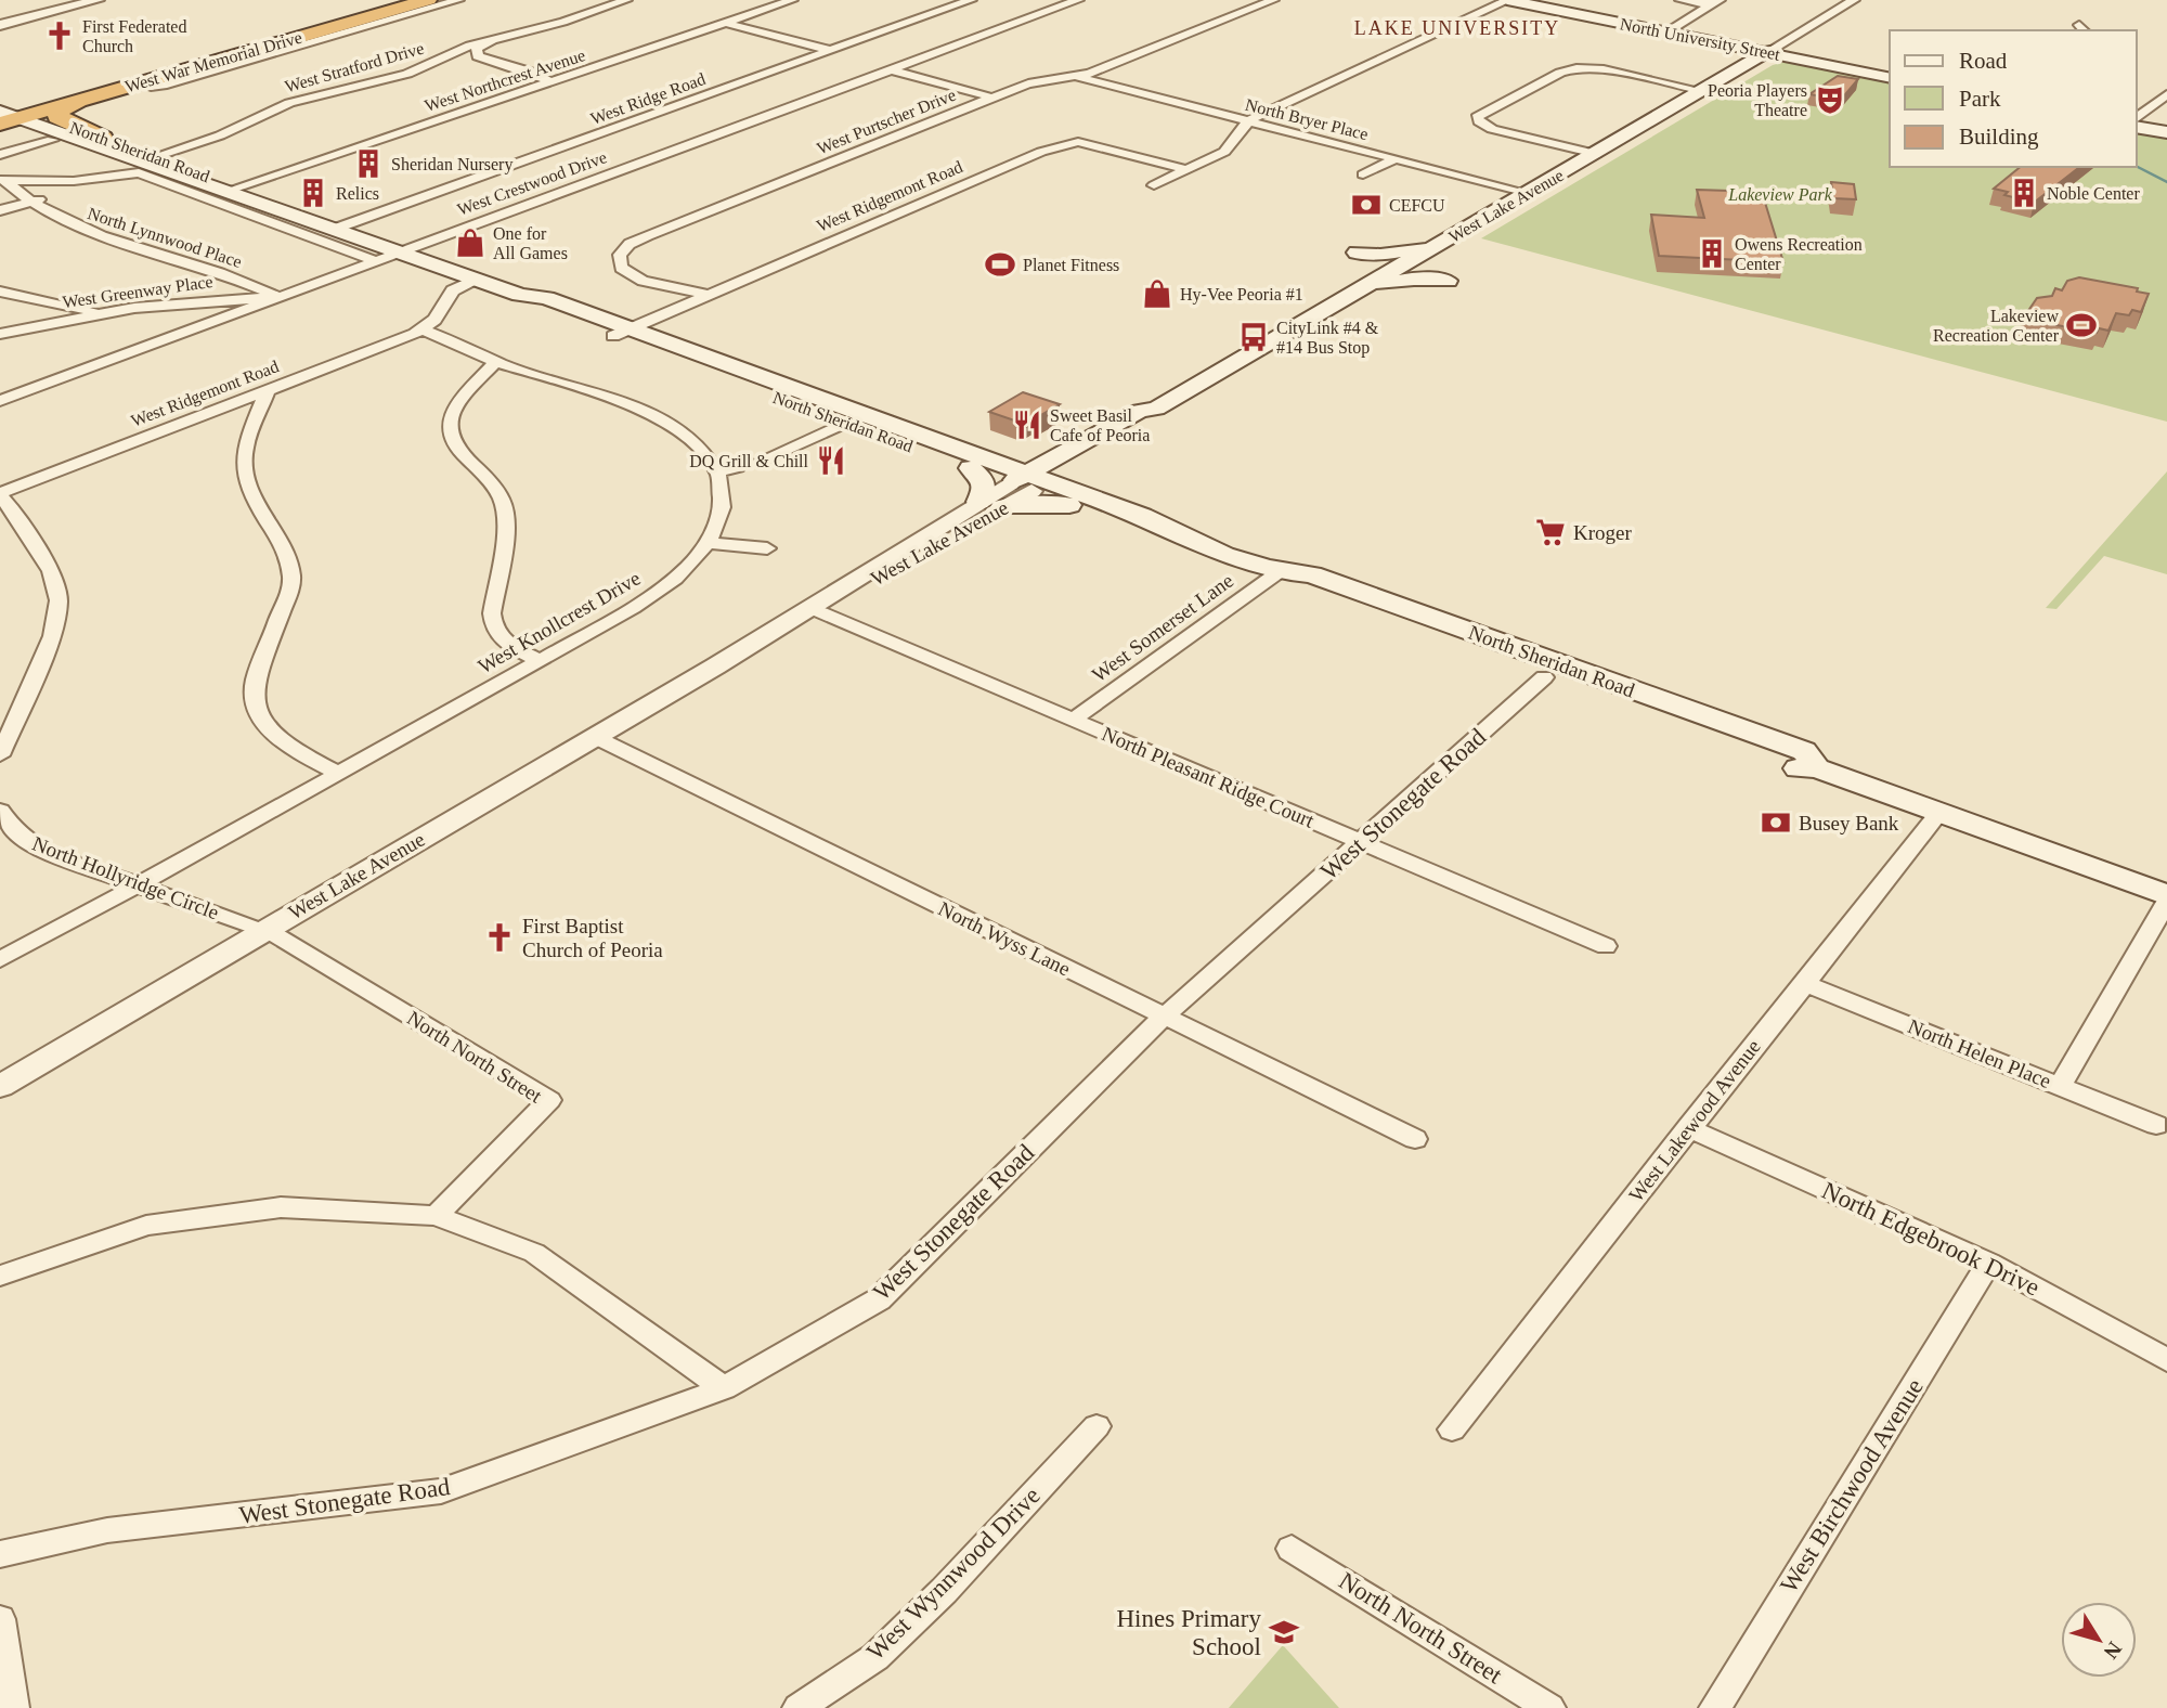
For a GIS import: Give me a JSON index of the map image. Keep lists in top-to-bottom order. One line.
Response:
{"streets":{"highway":["West War Memorial Drive"],"main road":["North University Street","North Sheridan Road","West Lake Avenue"],"street":["West Stratford Drive","West Northcrest Avenue","West Ridge Road","North Bryer Place","West Purtscher Drive","West Crestwood Drive","West Ridgemont Road","North Lynnwood Place","West Greenway Place","West Knollcrest Drive","West Somerset Lane","North Pleasant Ridge Court","West Stonegate Road","North Hollyridge Circle","North Wyss Lane","North Helen Place","North North Street","West Lakewood Avenue","North Edgebrook Drive","West Birchwood Avenue","West Wynnwood Drive"]},"crossings":[["North University Street","West Lake Avenue"],["West War Memorial Drive","North Sheridan Road"],["West Stratford Drive","North Sheridan Road"],["West Stratford Drive","North Lynnwood Place"],["West Northcrest Avenue","North Sheridan Road"],["West Ridge Road","North Sheridan Road"],["North Bryer Place","West Purtscher Drive"],["North Bryer Place","West Lake Avenue"],["West Purtscher Drive","West Ridgemont Road"],["North Sheridan Road","West Crestwood Drive"],["North Sheridan Road","West Ridgemont Road"],["North Sheridan Road","West Lake Avenue"],["North Sheridan Road","North Lynnwood Place"],["North Sheridan Road","West Somerset Lane"],["North Sheridan Road","West Stonegate Road"],["North Sheridan Road","West Lakewood Avenue"],["West Crestwood Drive","North Lynnwood Place"],["West Crestwood Drive","West Greenway Place"],["West Lake Avenue","North Pleasant Ridge Court"],["West Lake Avenue","North Hollyridge Circle"],["West Lake Avenue","North Wyss Lane"],["West Lake Avenue","North North Street"],["North Lynnwood Place","West Greenway Place"],["West Knollcrest Drive","North Hollyridge Circle"],["West Somerset Lane","North Pleasant Ridge Court"],["North Pleasant Ridge Court","West Stonegate Road"],["West Stonegate Road","North Wyss Lane"],["North Hollyridge Circle","North North Street"],["North Helen Place","West Lakewood Avenue"],["West Lakewood Avenue","North Edgebrook Drive"],["North Edgebrook Drive","West Birchwood Avenue"]],"districts":["LAKE UNIVERSITY"],"parks":["Lakeview Park"],"places":{"church":["First Federated Church","First Baptist Church of Peoria"],"theatre":["Peoria Players Theatre"],"building":["Sheridan Nursery","Relics","Noble Center","Owens Recreation Center"],"bank":["CEFCU","Busey Bank"],"shop":["One for All Games","Hy-Vee Peoria #1"],"sports":["Planet Fitness","Lakeview Recreation Center"],"bus stop":["CityLink #4 & #14 Bus Stop"],"restaurant":["Sweet Basil Cafe of Peoria","DQ Grill & Chill"],"supermarket":["Kroger"],"school or university":["Hines Primary School"]},"legend":["Road","Park","Building"],"north":"bottom right"}
